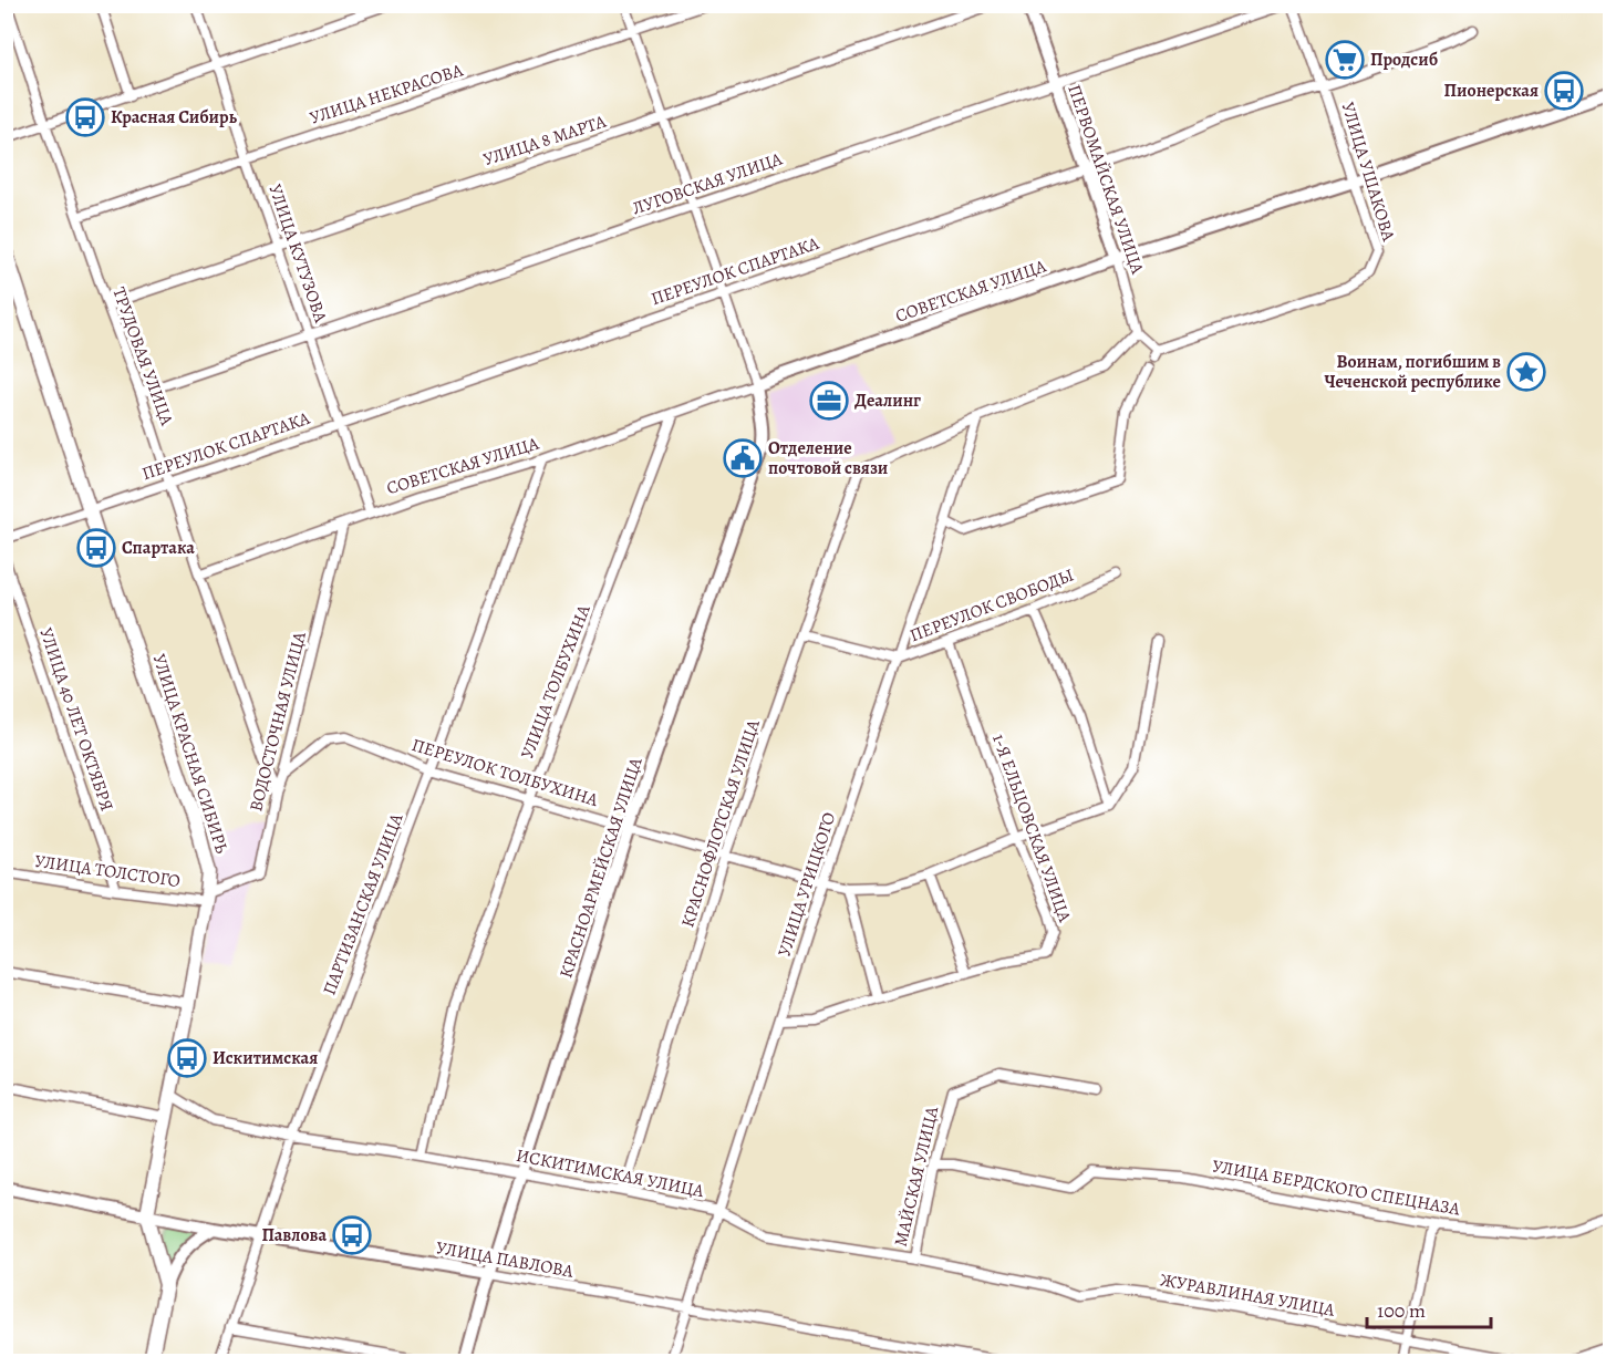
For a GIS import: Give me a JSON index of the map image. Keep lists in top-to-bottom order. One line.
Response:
{"streets":{"main road":["УЛИЦА КРАСНАЯ СИБИРЬ"],"street":["УЛИЦА НЕКРАСОВА","УЛИЦА 8 МАРТА","УЛИЦА УШАКОВА","ПЕРВОМАЙСКАЯ УЛИЦА","ЛУГОВСКАЯ УЛИЦА","УЛИЦА КУТУЗОВА","ПЕРЕУЛОК СПАРТАКА","СОВЕТСКАЯ УЛИЦА","ТРУДОВАЯ УЛИЦА","ПЕРЕУЛОК СВОБОДЫ","УЛИЦА ТОЛБУХИНА","УЛИЦА 40 ЛЕТ ОКТЯБРЯ","ВОДОСТОЧНАЯ УЛИЦА","ПЕРЕУЛОК ТОЛБУХИНА","КРАСНОФЛОТСКАЯ УЛИЦА","1-Я ЕЛЬЦОВСКАЯ УЛИЦА","КРАСНОАРМЕЙСКАЯ УЛИЦА","УЛИЦА ТОЛСТОГО","УЛИЦА УРИЦКОГО","ПАРТИЗАНСКАЯ УЛИЦА","ИСКИТИМСКАЯ УЛИЦА","МАЙСКАЯ УЛИЦА","УЛИЦА БЕРДСКОГО СПЕЦНАЗА","УЛИЦА ПАВЛОВА","ЖУРАВЛИНАЯ УЛИЦА"]},"crossings":[["УЛИЦА НЕКРАСОВА","УЛИЦА КУТУЗОВА"],["УЛИЦА НЕКРАСОВА","ТРУДОВАЯ УЛИЦА"],["УЛИЦА 8 МАРТА","УЛИЦА КУТУЗОВА"],["УЛИЦА 8 МАРТА","ТРУДОВАЯ УЛИЦА"],["УЛИЦА УШАКОВА","ПЕРВОМАЙСКАЯ УЛИЦА"],["УЛИЦА УШАКОВА","ПЕРЕУЛОК СПАРТАКА"],["УЛИЦА УШАКОВА","СОВЕТСКАЯ УЛИЦА"],["ПЕРВОМАЙСКАЯ УЛИЦА","ЛУГОВСКАЯ УЛИЦА"],["ПЕРВОМАЙСКАЯ УЛИЦА","ПЕРЕУЛОК СПАРТАКА"],["ПЕРВОМАЙСКАЯ УЛИЦА","СОВЕТСКАЯ УЛИЦА"],["ЛУГОВСКАЯ УЛИЦА","УЛИЦА КУТУЗОВА"],["ЛУГОВСКАЯ УЛИЦА","ТРУДОВАЯ УЛИЦА"],["УЛИЦА КУТУЗОВА","ПЕРЕУЛОК СПАРТАКА"],["УЛИЦА КУТУЗОВА","СОВЕТСКАЯ УЛИЦА"],["ПЕРЕУЛОК СПАРТАКА","ТРУДОВАЯ УЛИЦА"],["ПЕРЕУЛОК СПАРТАКА","УЛИЦА КРАСНАЯ СИБИРЬ"],["СОВЕТСКАЯ УЛИЦА","ТРУДОВАЯ УЛИЦА"],["СОВЕТСКАЯ УЛИЦА","УЛИЦА ТОЛБУХИНА"],["СОВЕТСКАЯ УЛИЦА","ВОДОСТОЧНАЯ УЛИЦА"],["СОВЕТСКАЯ УЛИЦА","КРАСНОАРМЕЙСКАЯ УЛИЦА"],["СОВЕТСКАЯ УЛИЦА","ПАРТИЗАНСКАЯ УЛИЦА"],["ТРУДОВАЯ УЛИЦА","ВОДОСТОЧНАЯ УЛИЦА"],["ПЕРЕУЛОК СВОБОДЫ","КРАСНОФЛОТСКАЯ УЛИЦА"],["ПЕРЕУЛОК СВОБОДЫ","1-Я ЕЛЬЦОВСКАЯ УЛИЦА"],["ПЕРЕУЛОК СВОБОДЫ","УЛИЦА УРИЦКОГО"],["УЛИЦА ТОЛБУХИНА","ПЕРЕУЛОК ТОЛБУХИНА"],["УЛИЦА ТОЛБУХИНА","ИСКИТИМСКАЯ УЛИЦА"],["УЛИЦА 40 ЛЕТ ОКТЯБРЯ","УЛИЦА ТОЛСТОГО"],["ВОДОСТОЧНАЯ УЛИЦА","УЛИЦА КРАСНАЯ СИБИРЬ"],["ВОДОСТОЧНАЯ УЛИЦА","ПЕРЕУЛОК ТОЛБУХИНА"],["ВОДОСТОЧНАЯ УЛИЦА","УЛИЦА ТОЛСТОГО"],["УЛИЦА КРАСНАЯ СИБИРЬ","УЛИЦА ТОЛСТОГО"],["УЛИЦА КРАСНАЯ СИБИРЬ","ИСКИТИМСКАЯ УЛИЦА"],["УЛИЦА КРАСНАЯ СИБИРЬ","УЛИЦА ПАВЛОВА"],["ПЕРЕУЛОК ТОЛБУХИНА","КРАСНОФЛОТСКАЯ УЛИЦА"],["ПЕРЕУЛОК ТОЛБУХИНА","1-Я ЕЛЬЦОВСКАЯ УЛИЦА"],["ПЕРЕУЛОК ТОЛБУХИНА","КРАСНОАРМЕЙСКАЯ УЛИЦА"],["ПЕРЕУЛОК ТОЛБУХИНА","УЛИЦА УРИЦКОГО"],["ПЕРЕУЛОК ТОЛБУХИНА","ПАРТИЗАНСКАЯ УЛИЦА"],["КРАСНОФЛОТСКАЯ УЛИЦА","УЛИЦА УРИЦКОГО"],["КРАСНОФЛОТСКАЯ УЛИЦА","ИСКИТИМСКАЯ УЛИЦА"],["1-Я ЕЛЬЦОВСКАЯ УЛИЦА","УЛИЦА УРИЦКОГО"],["КРАСНОАРМЕЙСКАЯ УЛИЦА","ИСКИТИМСКАЯ УЛИЦА"],["КРАСНОАРМЕЙСКАЯ УЛИЦА","УЛИЦА ПАВЛОВА"],["УЛИЦА УРИЦКОГО","ИСКИТИМСКАЯ УЛИЦА"],["УЛИЦА УРИЦКОГО","УЛИЦА ПАВЛОВА"],["ПАРТИЗАНСКАЯ УЛИЦА","ИСКИТИМСКАЯ УЛИЦА"],["ПАРТИЗАНСКАЯ УЛИЦА","УЛИЦА ПАВЛОВА"],["ИСКИТИМСКАЯ УЛИЦА","МАЙСКАЯ УЛИЦА"],["ИСКИТИМСКАЯ УЛИЦА","ЖУРАВЛИНАЯ УЛИЦА"],["МАЙСКАЯ УЛИЦА","УЛИЦА БЕРДСКОГО СПЕЦНАЗА"]],"places":{"supermarket":["Продсиб"],"bus stop":["Пионерская","Красная Сибирь","Спартака","Искитимская","Павлова"],"place":["Воинам, погибшим в Чеченской республике"],"office":["Деалинг"],"public building":["Отделение почтовой связи"]},"scale_bar":"100 m"}
